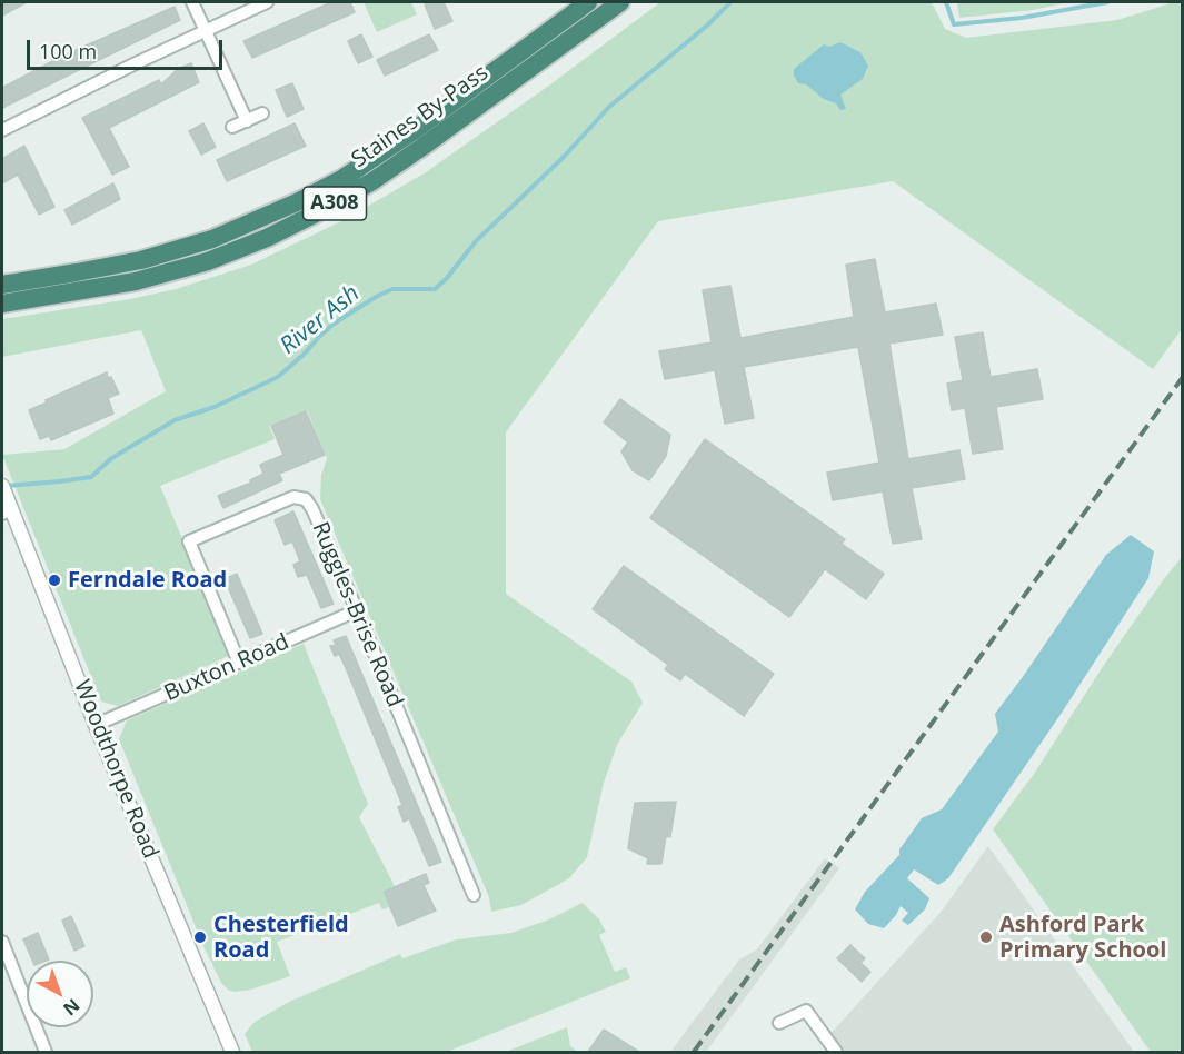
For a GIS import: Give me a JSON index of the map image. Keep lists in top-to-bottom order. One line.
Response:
{"streets":{"highway":["Staines By-Pass","A308"],"street":["Ruggles-Brise Road","Buxton Road","Woodthorpe Road"]},"crossings":[["Ruggles-Brise Road","Buxton Road"],["Buxton Road","Woodthorpe Road"]],"water":["River Ash"],"places":["Ferndale Road","Chesterfield Road","Ashford Park Primary School"],"scale_bar":"100 m","north":"bottom right"}
